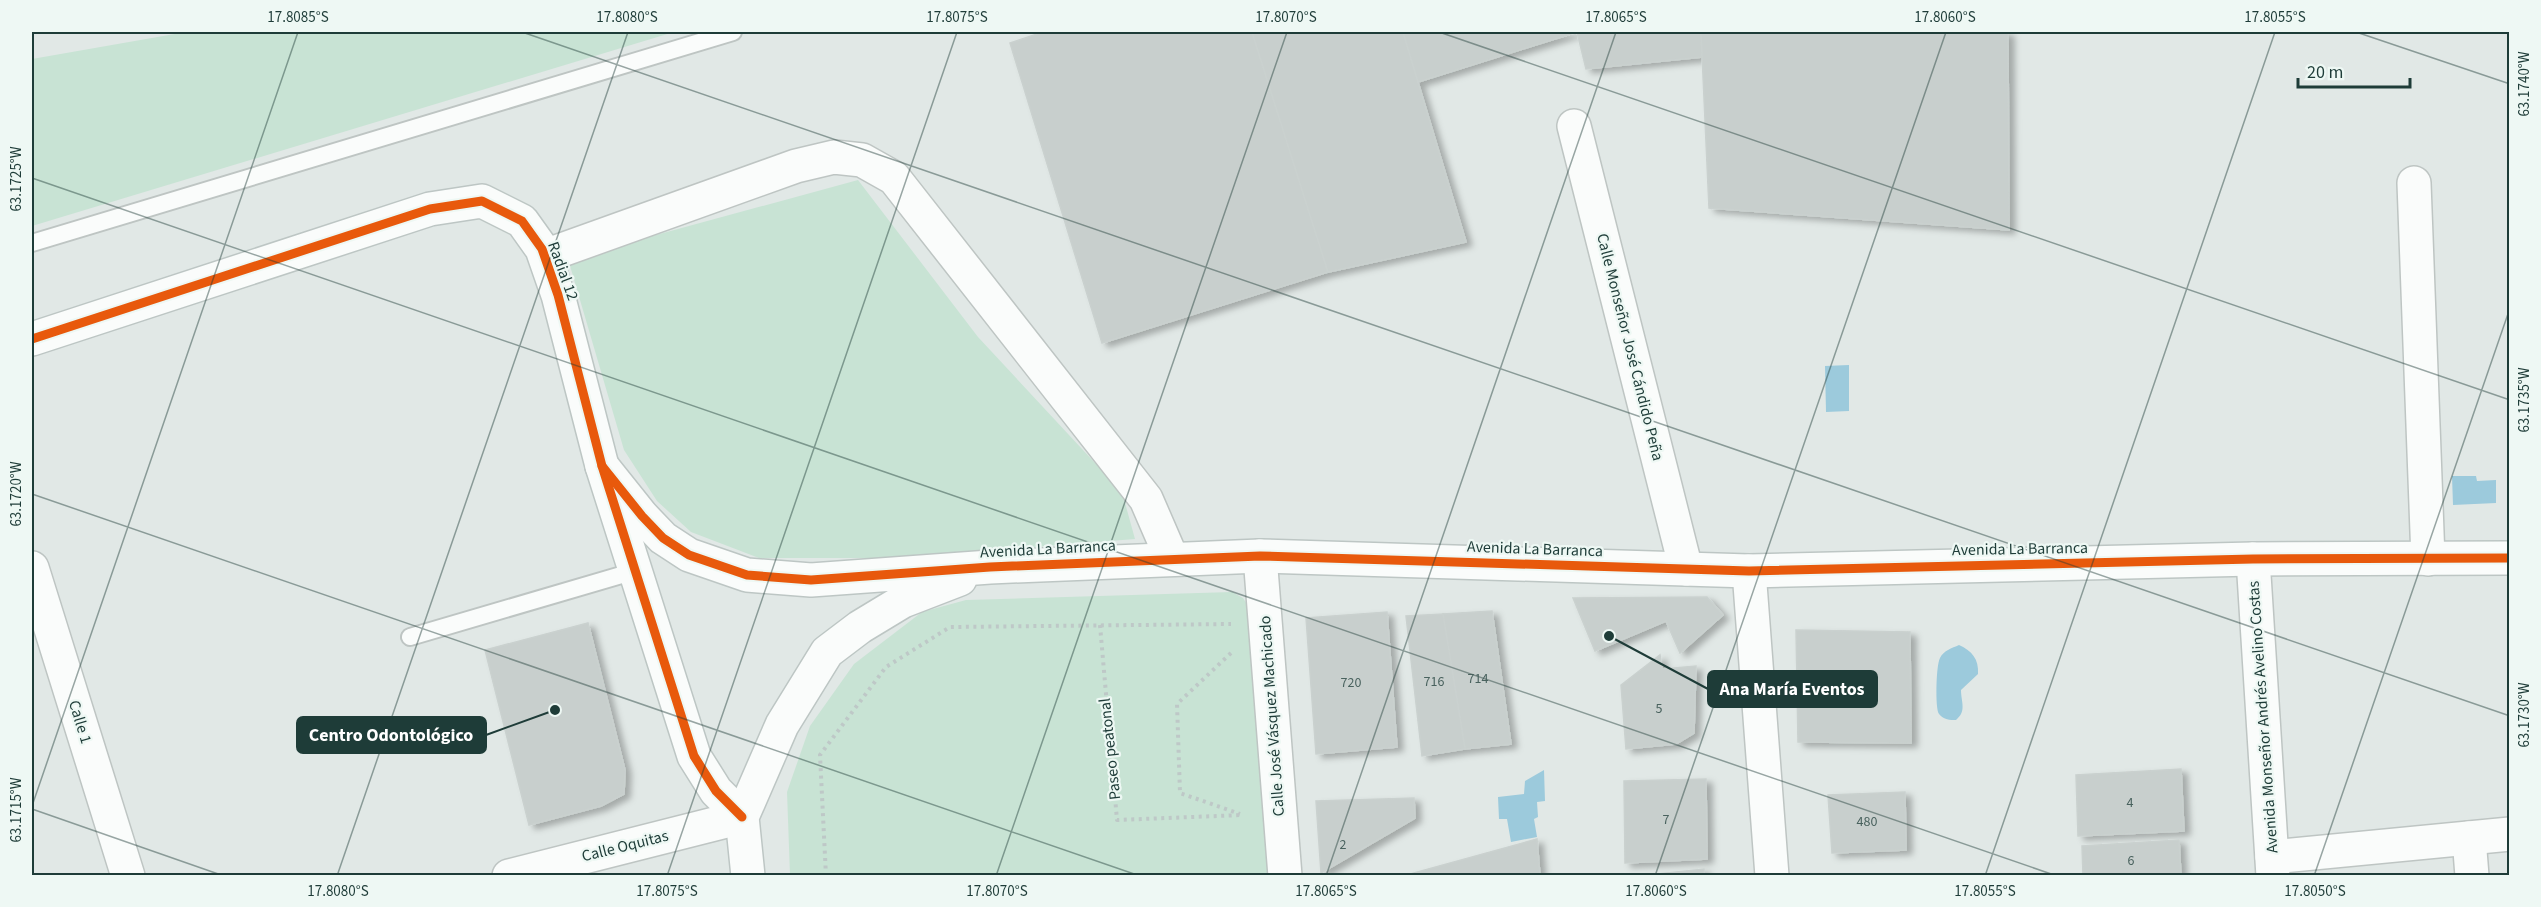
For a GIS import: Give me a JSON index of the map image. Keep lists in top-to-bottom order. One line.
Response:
{"streets":{"street":["Radial 12","Calle Monseñor José Cándido Peña","Avenida La Barranca","Calle José Vásquez Machicado","Avenida Monseñor Andrés Avelino Costas","Calle 1","Calle Oquitas"],"path":["Paseo peatonal"]},"crossings":[["Radial 12","Avenida La Barranca"],["Radial 12","Calle Oquitas"],["Calle Monseñor José Cándido Peña","Avenida La Barranca"],["Avenida La Barranca","Calle José Vásquez Machicado"],["Avenida La Barranca","Avenida Monseñor Andrés Avelino Costas"],["Avenida La Barranca","Calle Oquitas"]],"places":["Ana María Eventos","Centro Odontológico"],"house_numbers":["714","716","720","5","4","7","480","2","6"],"scale_bar":"20 m","coordinates":["17.8085°S","17.8080°S","17.8075°S","17.8070°S","17.8065°S","17.8060°S","17.8055°S","63.1740°W","63.1725°W","63.1735°W","63.1720°W","63.1730°W","63.1715°W","17.8050°S"]}
